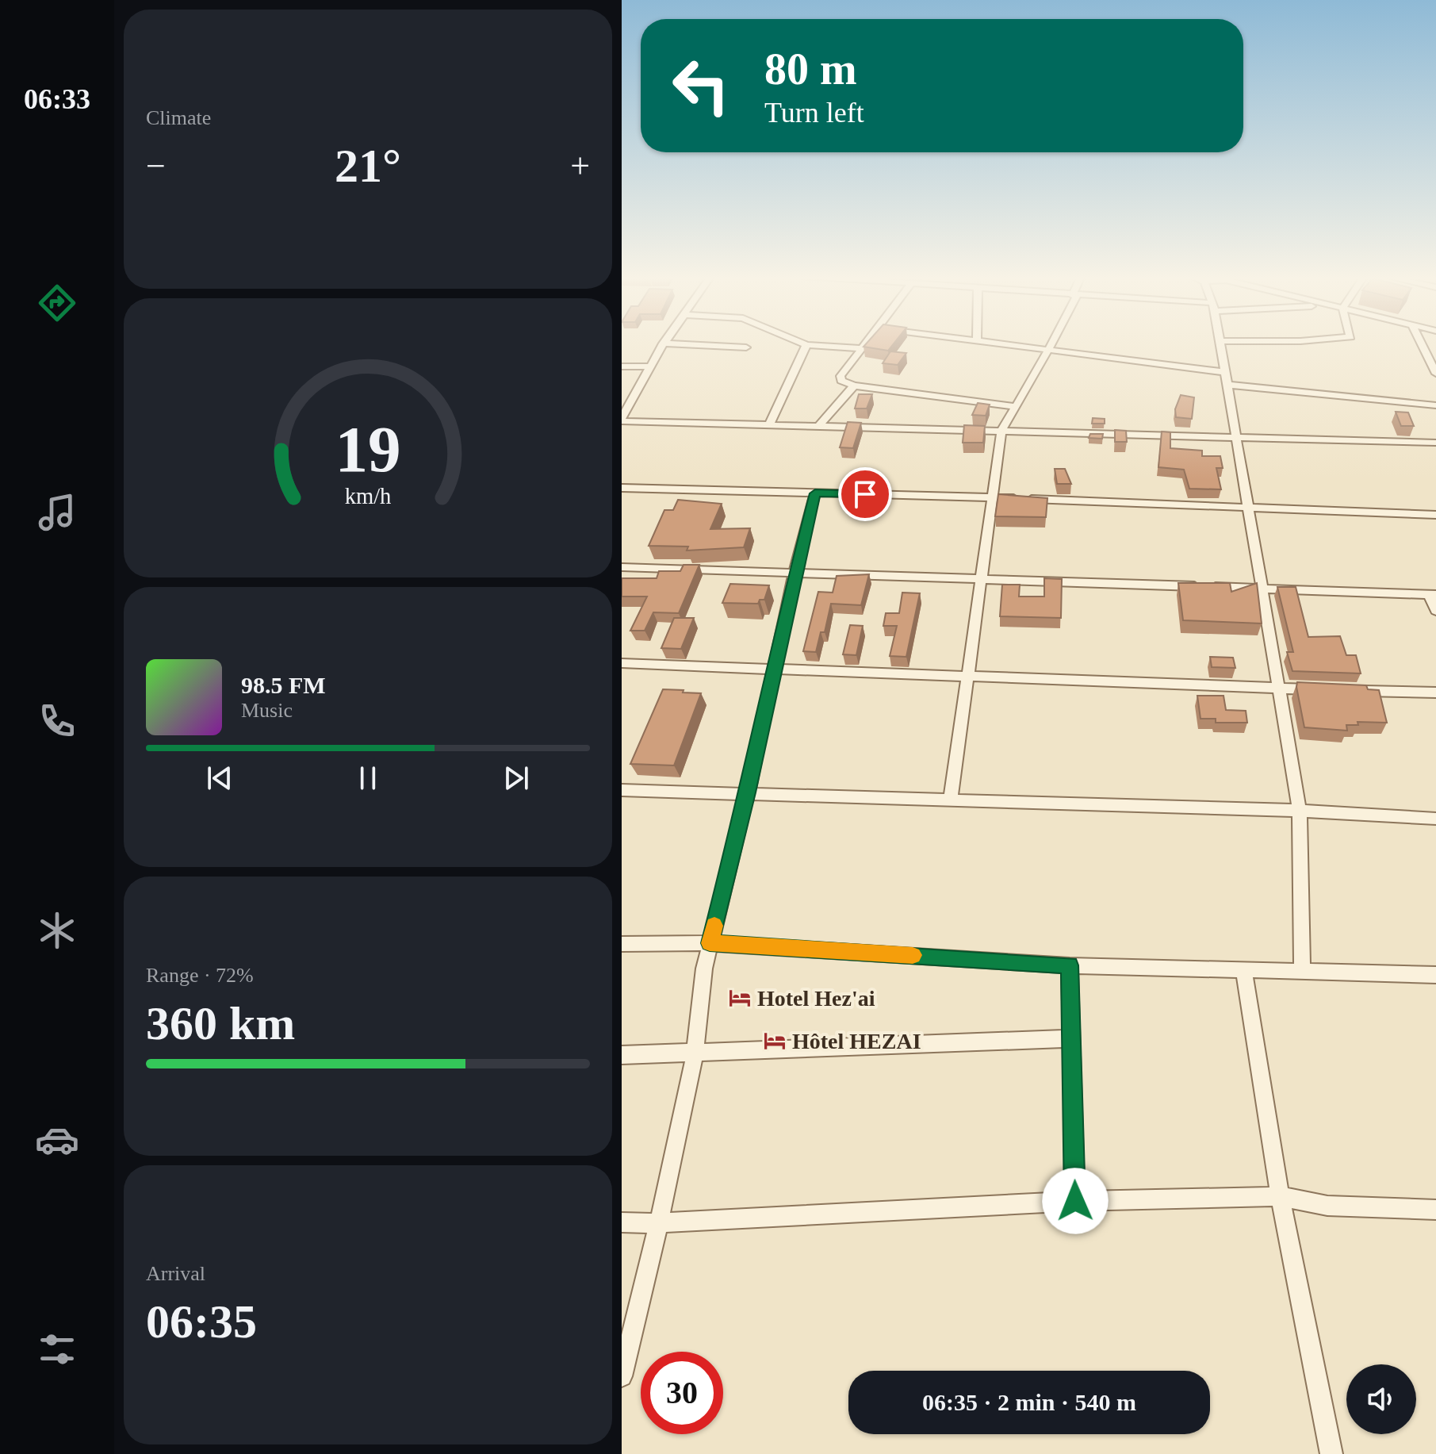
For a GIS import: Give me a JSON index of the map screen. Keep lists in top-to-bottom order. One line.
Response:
{"places":{"hotel":["Hotel Hez'ai","Hôtel HEZAI"]},"page":{"tabs":"06:33","tile":["Climate",["Range · 72%","360 km"],["Arrival","06:35"]],"turn":["80 m","Turn left"],"heat":["−","21°","+"],"song":["98.5 FM","Music"],"limit":"30","trip":"06:35 · 2 min · 540 m","gauge":["19","km/h"]}}
